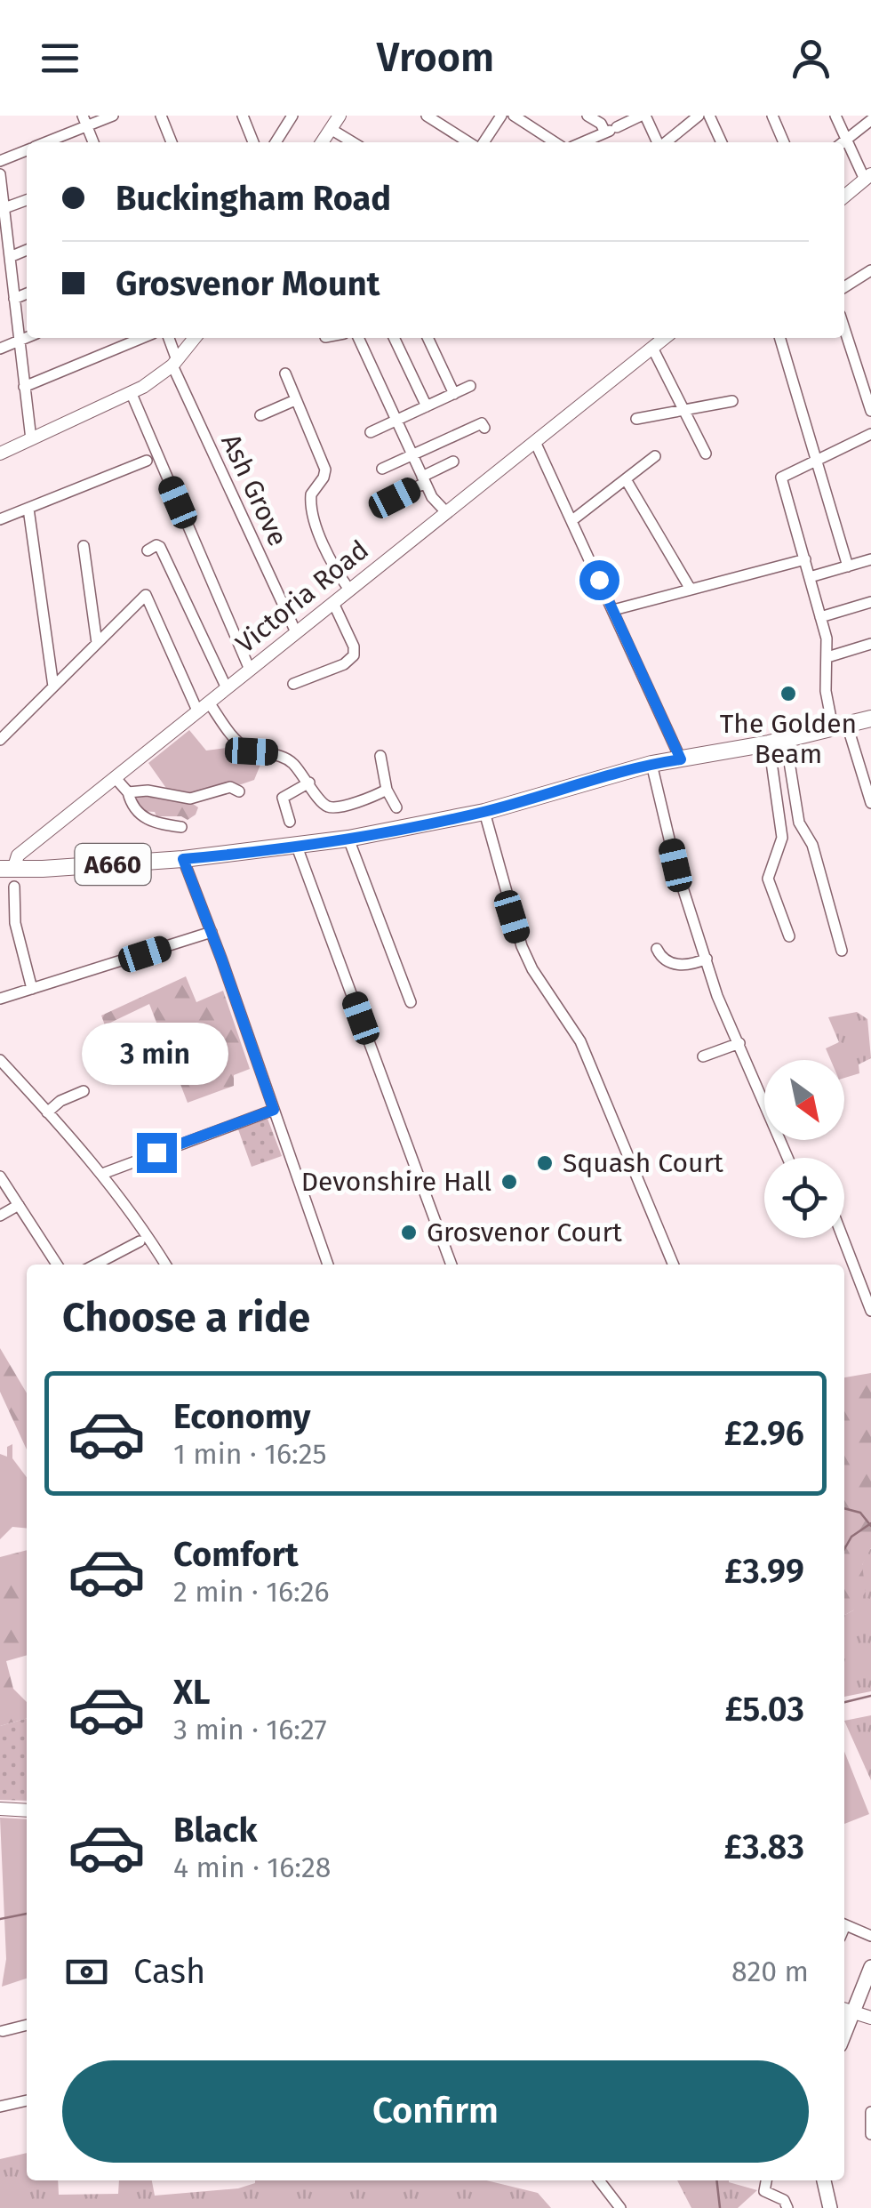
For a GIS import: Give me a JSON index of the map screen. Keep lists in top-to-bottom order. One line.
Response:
{"streets":{"highway":["A660"],"street":["Ash Grove","Victoria Road"]},"crossings":[["Ash Grove","Victoria Road"],["Victoria Road","A660"]],"places":["The Golden Beam","Squash Court","Devonshire Hall","Grosvenor Court"],"north":"bottom right","page":{"header":"Vroom","banner":["Buckingham Road","Grosvenor Mount"],"bubble":"3 min","heading":"Choose a ride","list":[{"name":"Economy","note":"1 min · 16:25","value":"£2.96"},{"name":"Comfort","note":"2 min · 16:26","value":"£3.99"},{"name":"XL","note":"3 min · 16:27","value":"£5.03"},{"name":"Black","note":"4 min · 16:28","value":"£3.83"}],"pay":["Cash","820 m"],"buttons":"Confirm"}}
